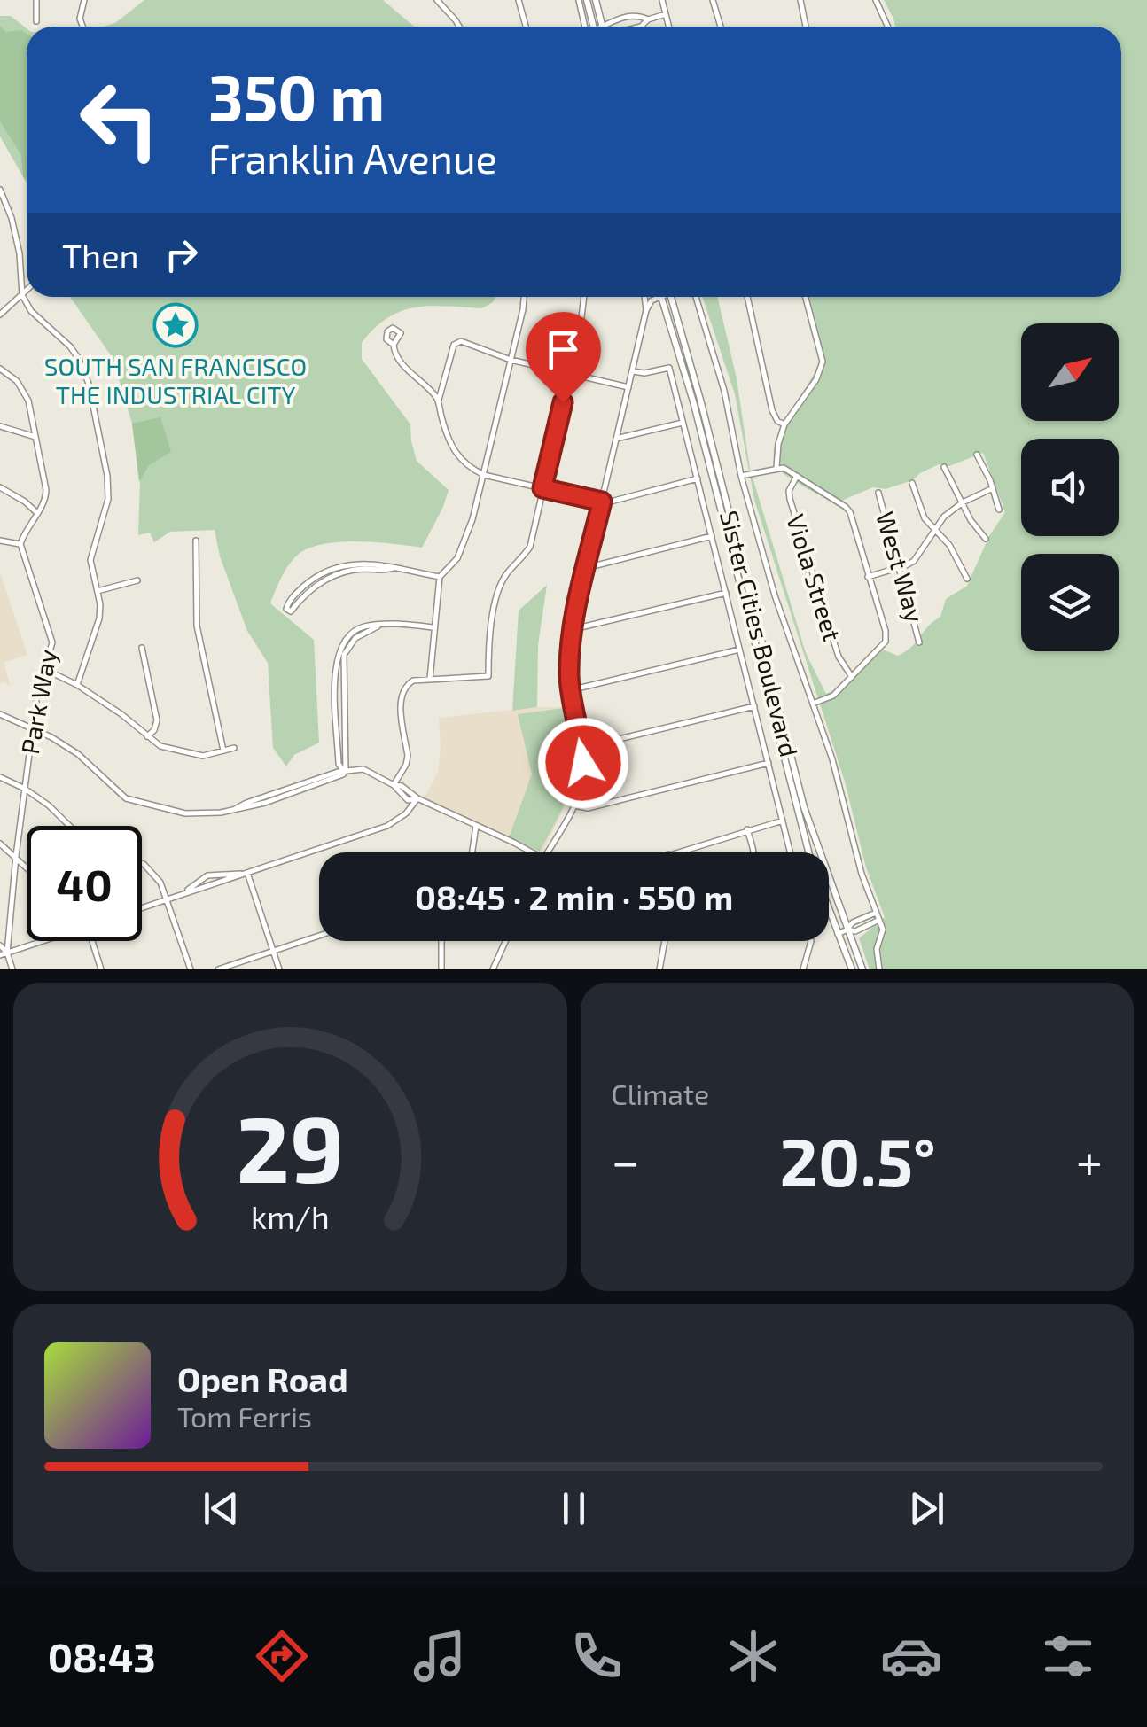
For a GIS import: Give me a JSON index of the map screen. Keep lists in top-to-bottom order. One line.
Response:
{"streets":{"main road":["Sister Cities Boulevard"],"street":["West Way","Viola Street","Park Way"]},"places":{"place":["SOUTH SAN FRANCISCO THE INDUSTRIAL CITY"]},"north":"top right","page":{"turn":["350 m","Franklin Avenue"],"then":"Then","limit":"40","trip":"08:45 · 2 min · 550 m","tile":"Climate","heat":["−","20.5°","+"],"song":["Open Road","Tom Ferris"],"tabs":"08:43","gauge":["29","km/h"]}}
